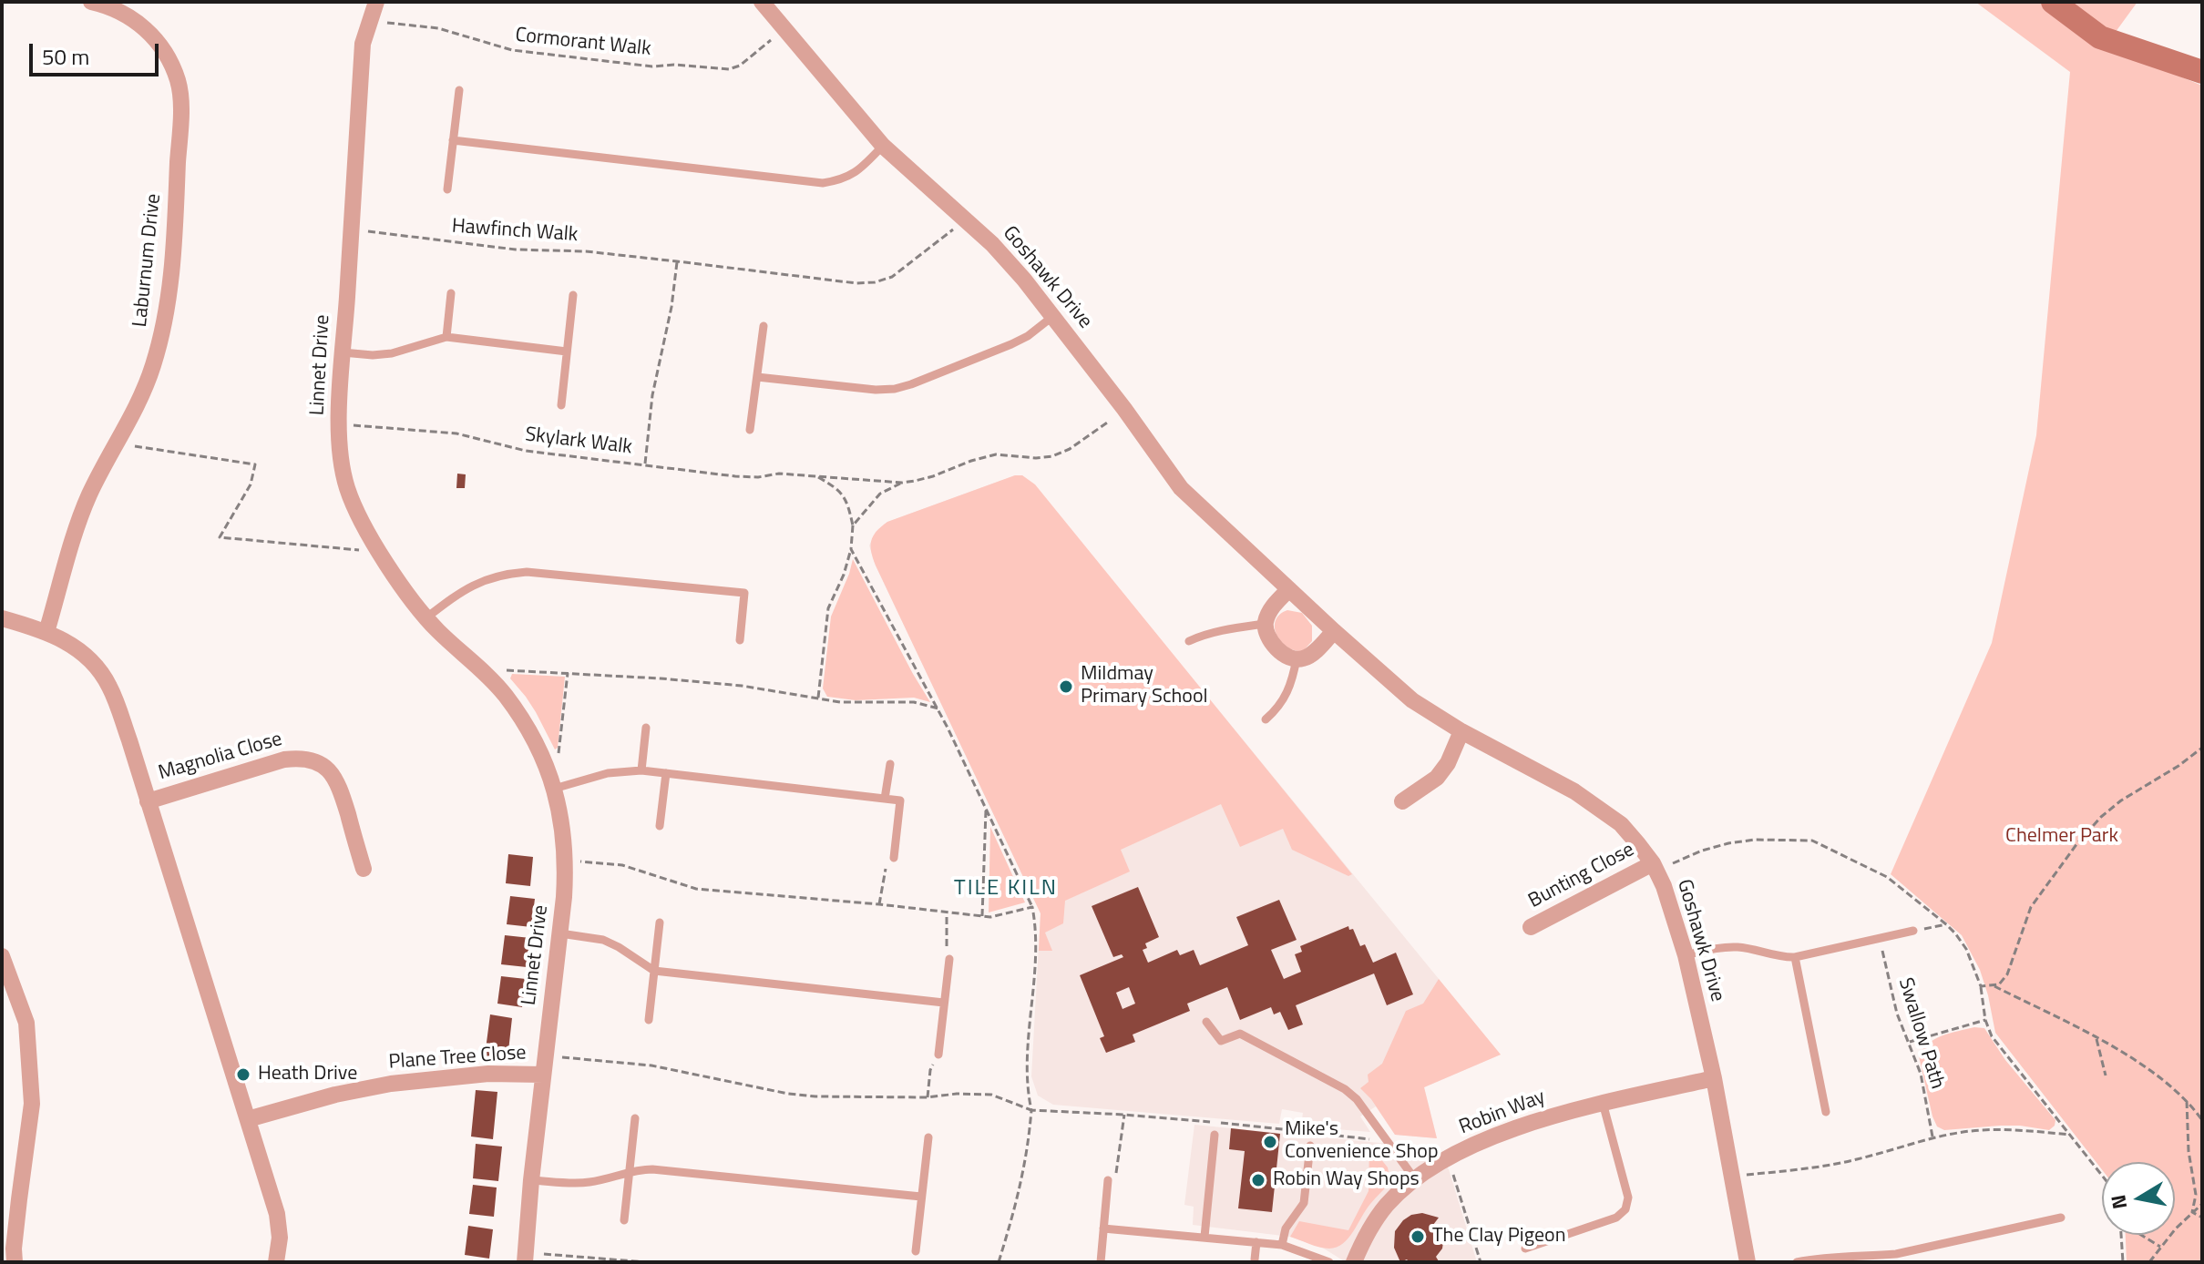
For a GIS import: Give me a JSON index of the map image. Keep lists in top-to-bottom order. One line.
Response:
{"streets":{"street":["Laburnum Drive","Goshawk Drive","Linnet Drive","Magnolia Close","Bunting Close","Plane Tree Close","Robin Way"],"path":["Cormorant Walk","Hawfinch Walk","Skylark Walk","Swallow Path"]},"crossings":[["Cormorant Walk","Goshawk Drive"],["Cormorant Walk","Linnet Drive"],["Hawfinch Walk","Goshawk Drive"],["Hawfinch Walk","Linnet Drive"],["Goshawk Drive","Skylark Walk"],["Goshawk Drive","Bunting Close"],["Goshawk Drive","Robin Way"],["Linnet Drive","Skylark Walk"],["Linnet Drive","Plane Tree Close"]],"districts":["TILE KILN"],"parks":["Chelmer Park"],"places":["Mildmay Primary School","Heath Drive","Mike's Convenience Shop","Robin Way Shops","The Clay Pigeon"],"scale_bar":"50 m","north":"left"}
